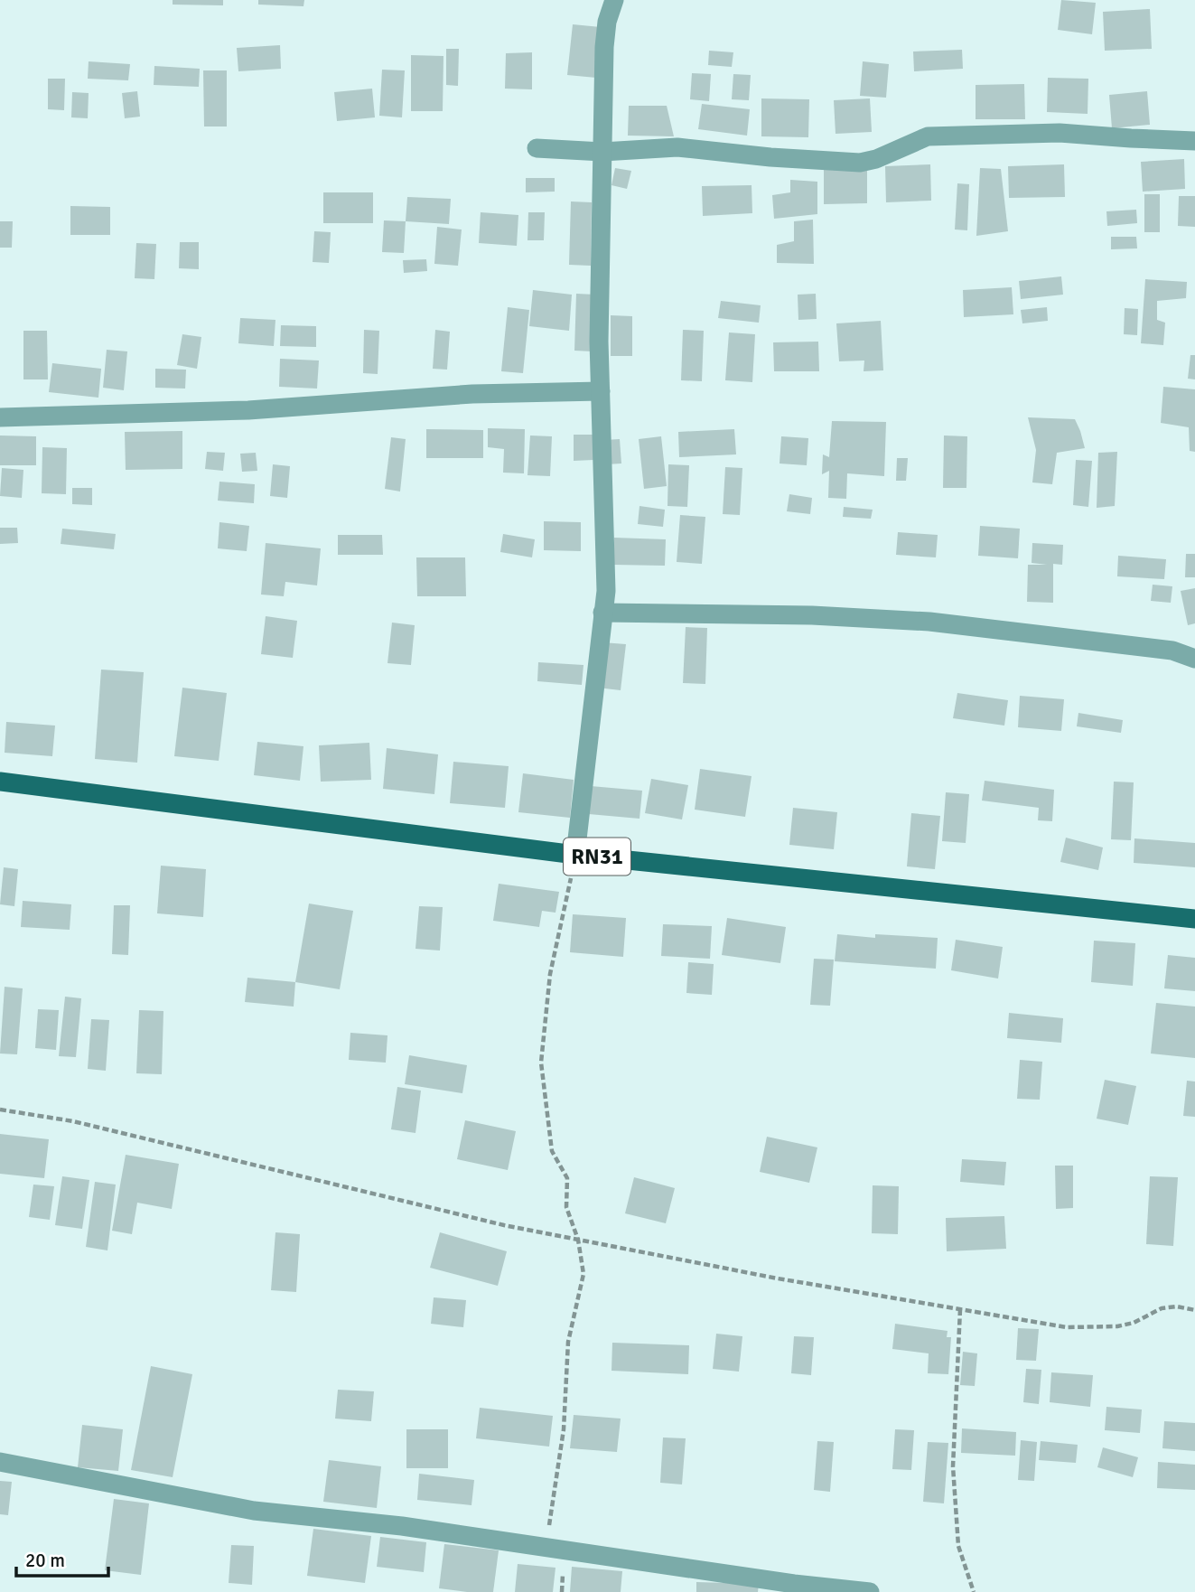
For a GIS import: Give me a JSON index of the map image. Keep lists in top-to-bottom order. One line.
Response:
{"streets":{"main road":["RN31"]},"scale_bar":"20 m"}
